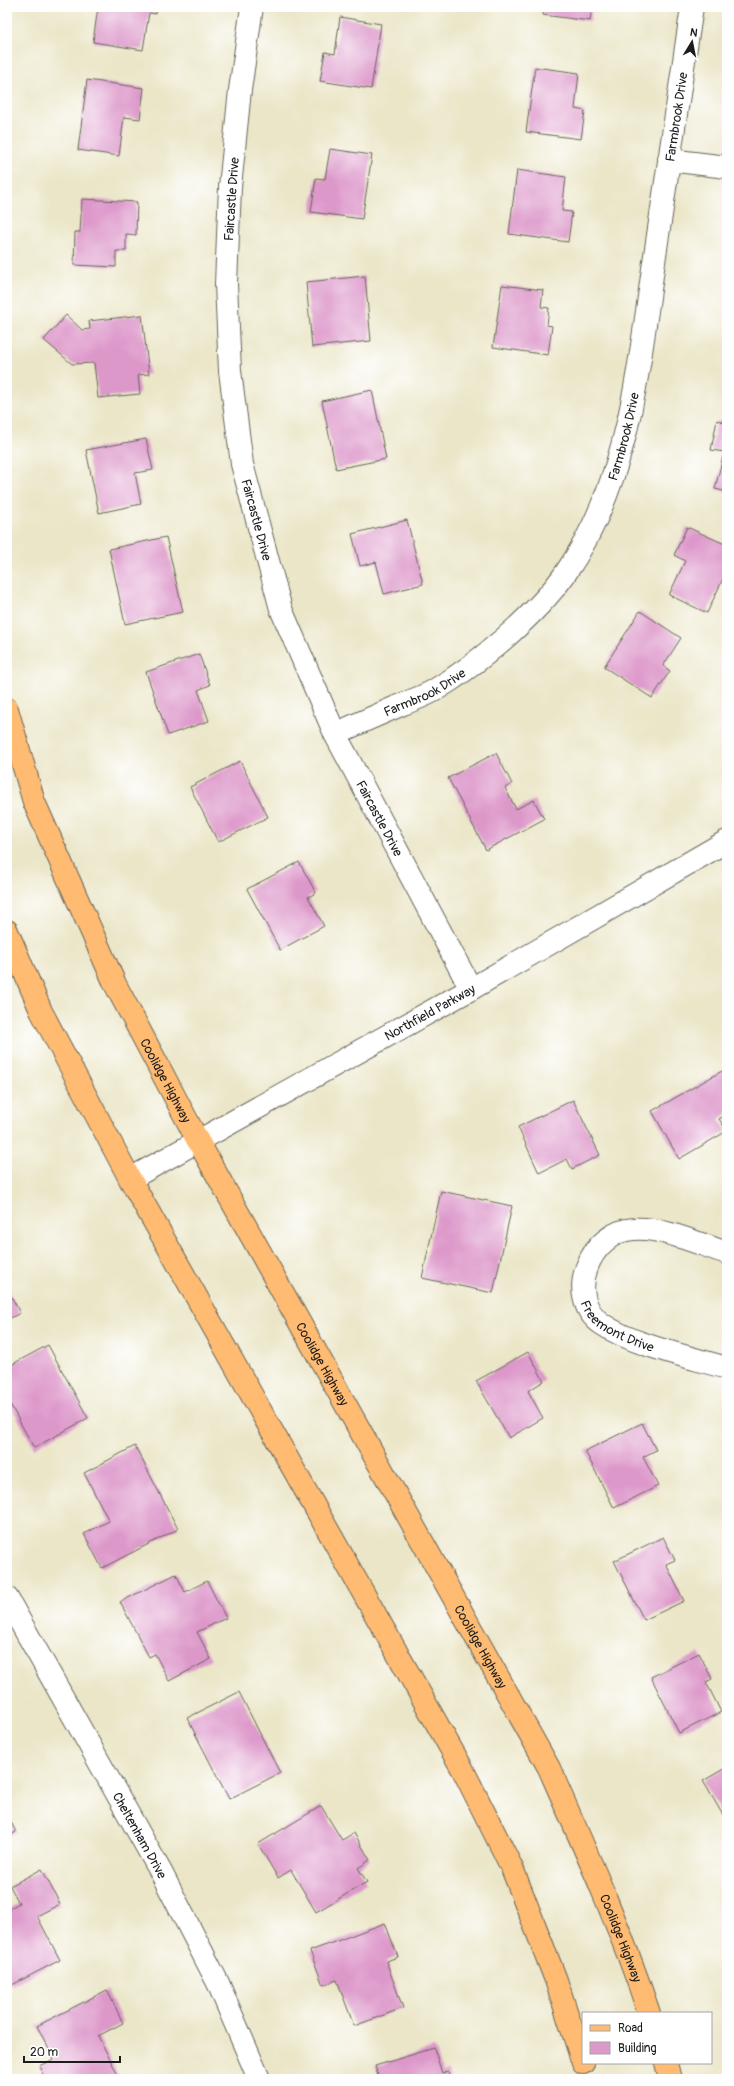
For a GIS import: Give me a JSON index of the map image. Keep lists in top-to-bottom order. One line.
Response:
{"streets":{"main road":["Coolidge Highway"],"street":["Farmbrook Drive","Faircastle Drive","Northfield Parkway","Freemont Drive","Cheltenham Drive"]},"crossings":[["Farmbrook Drive","Faircastle Drive"],["Faircastle Drive","Northfield Parkway"],["Northfield Parkway","Coolidge Highway"]],"legend":["Road","Building"],"scale_bar":"20 m","north":"top"}
